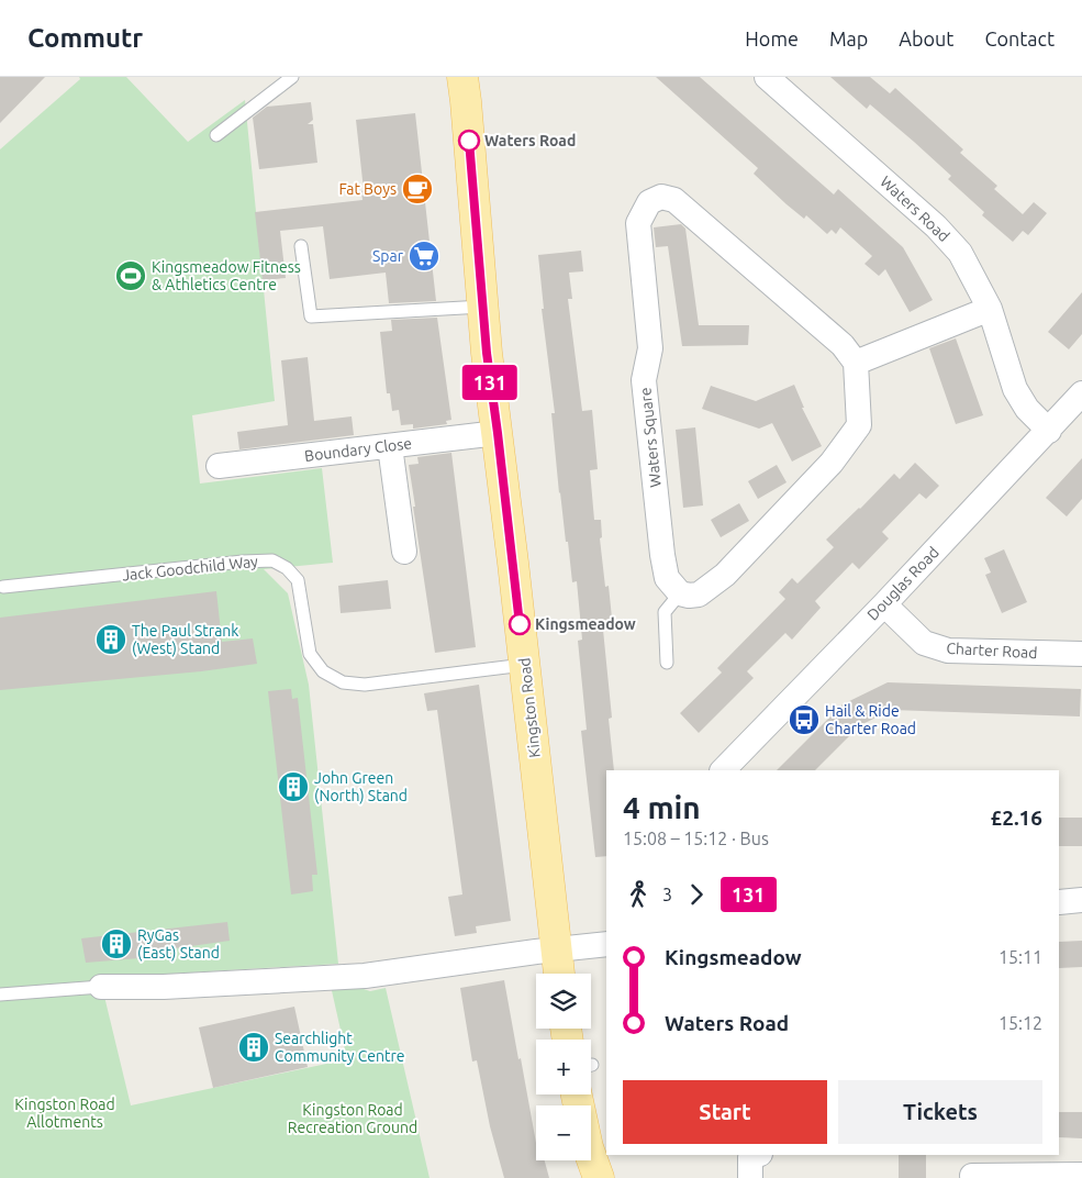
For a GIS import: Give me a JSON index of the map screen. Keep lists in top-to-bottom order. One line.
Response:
{"streets":{"main road":["Kingston Road"],"street":["Waters Road","Waters Square","Boundary Close","Douglas Road","Charter Road"],"lane":["Jack Goodchild Way"]},"crossings":[["Waters Road","Douglas Road"],["Boundary Close","Kingston Road"],["Jack Goodchild Way","Kingston Road"],["Douglas Road","Charter Road"]],"parks":["Kingston Road Allotments","Kingston Road Recreation Ground"],"places":{"other":["Waters Road","Kingsmeadow"],"cafe":["Fat Boys"],"supermarket":["Spar"],"sports":["Kingsmeadow Fitness & Athletics Centre"],"building":["The Paul Strank (West) Stand","John Green (North) Stand","RyGas (East) Stand","Searchlight Community Centre"],"bus stop":["Hail & Ride Charter Road"]},"lines":["bus line 131"],"page":{"header":"Commutr","nav":["Home","Map","About","Contact"],"on_map":"131","heading":["4 min","15:08 – 15:12 · Bus","£2.16"],"legs":["3","131"],"list":[{"name":"Kingsmeadow","value":"15:11"},{"name":"Waters Road","value":"15:12"}],"map_buttons":["+","−"],"buttons":["Start","Tickets"]}}
